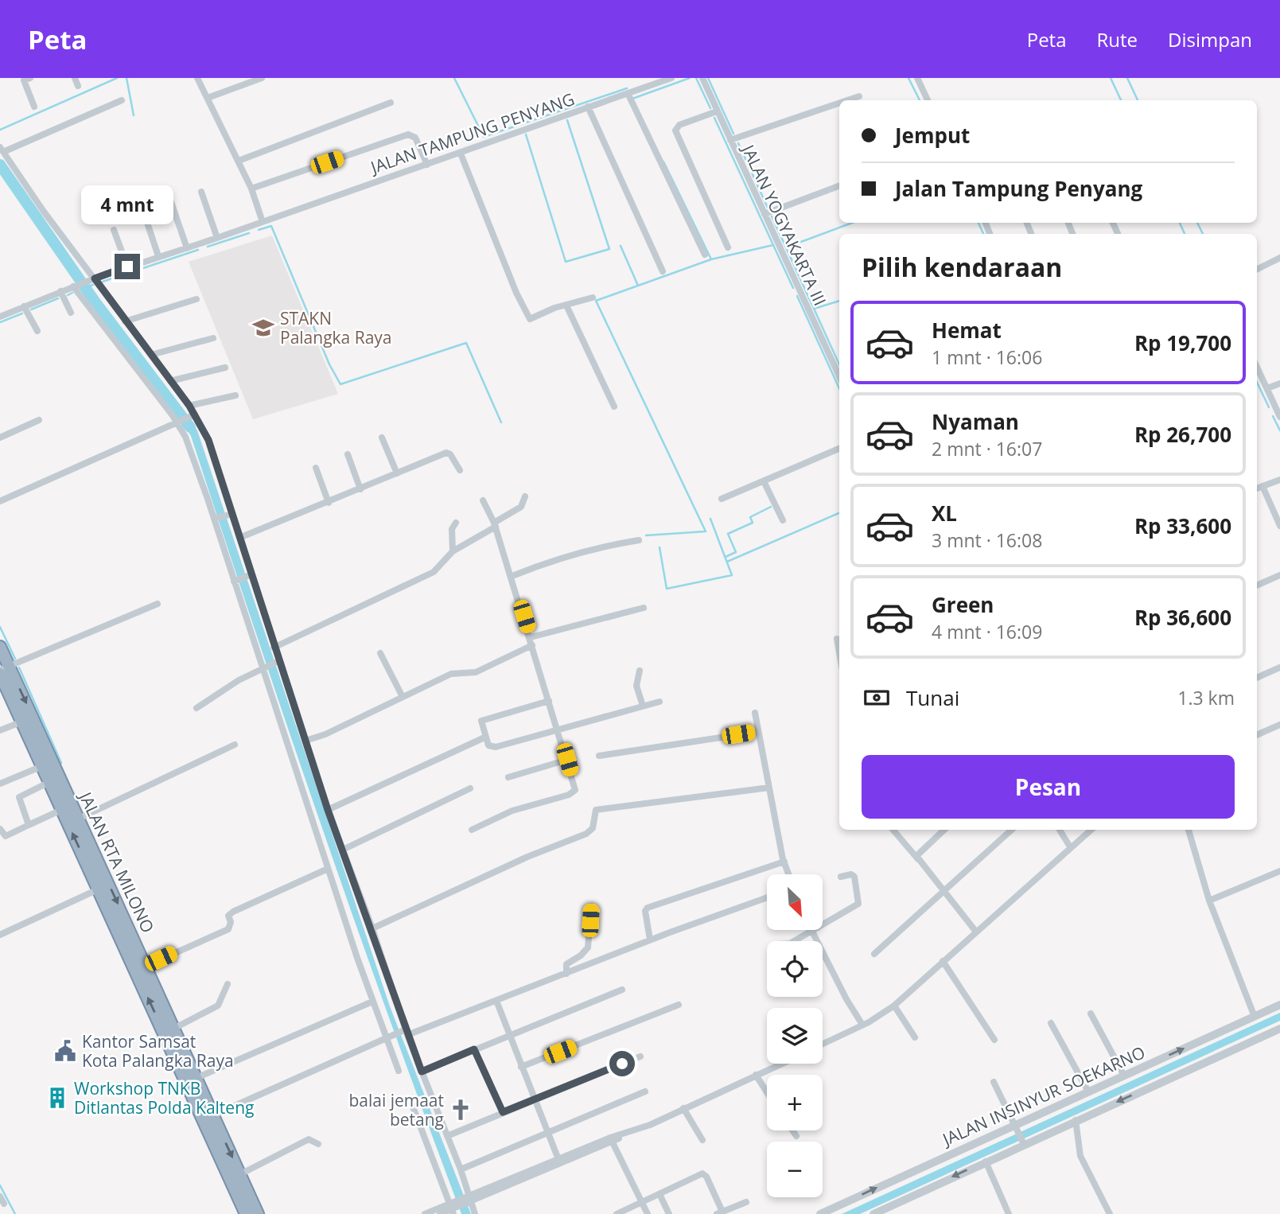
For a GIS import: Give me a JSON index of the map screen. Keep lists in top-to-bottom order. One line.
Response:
{"streets":{"highway":["JALAN RTA MILONO"],"street":["JALAN TAMPUNG PENYANG","JALAN YOGYAKARTA III","JALAN INSINYUR SOEKARNO"]},"places":{"school or university":["STAKN Palangka Raya"],"public building":["Kantor Samsat Kota Palangka Raya"],"building":["Workshop TNKB Ditlantas Polda Kalteng"],"church":["balai jemaat betang"]},"north":"bottom right","page":{"header":"Peta","nav":["Peta","Rute","Disimpan"],"banner":["Jemput","Jalan Tampung Penyang"],"bubble":"4 mnt","heading":"Pilih kendaraan","list":[{"name":"Hemat","note":"1 mnt · 16:06","value":"Rp 19,700"},{"name":"Nyaman","note":"2 mnt · 16:07","value":"Rp 26,700"},{"name":"XL","note":"3 mnt · 16:08","value":"Rp 33,600"},{"name":"Green","note":"4 mnt · 16:09","value":"Rp 36,600"}],"pay":["Tunai","1.3 km"],"buttons":"Pesan","map_buttons":["+","−"]}}
